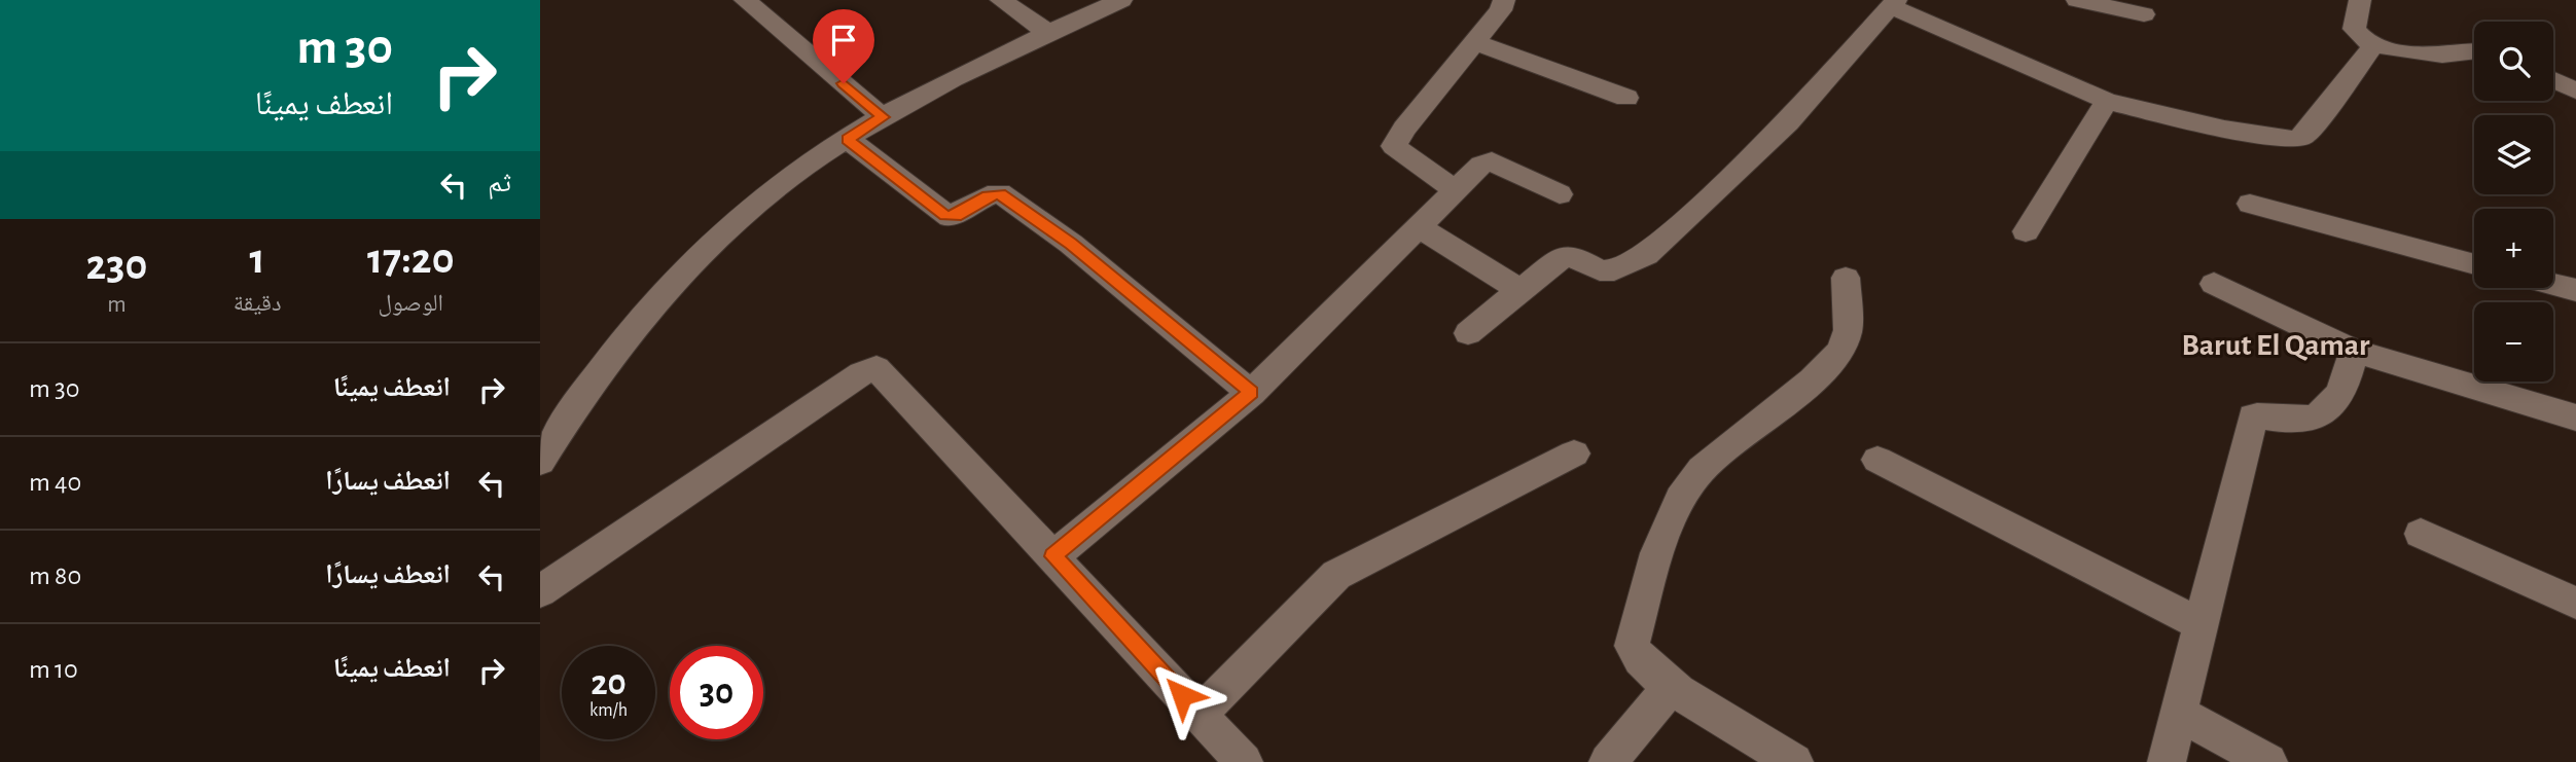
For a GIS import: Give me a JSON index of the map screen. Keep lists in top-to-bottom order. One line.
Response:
{"districts":["Barut El Qamar"],"page":{"turn":["30 m","انعطف يمينًا"],"map_buttons":["+","−"],"then":"ثم","eta":["17:20","الوصول","1","دقيقة","230","m"],"list":[{"name":"انعطف يمينًا","value":"30 m"},{"name":"انعطف يسارًا","value":"40 m"},{"name":"انعطف يسارًا","value":"80 m"},{"name":"انعطف يمينًا","value":"10 m"}],"speed":"20 km/h","limit":"30"}}
